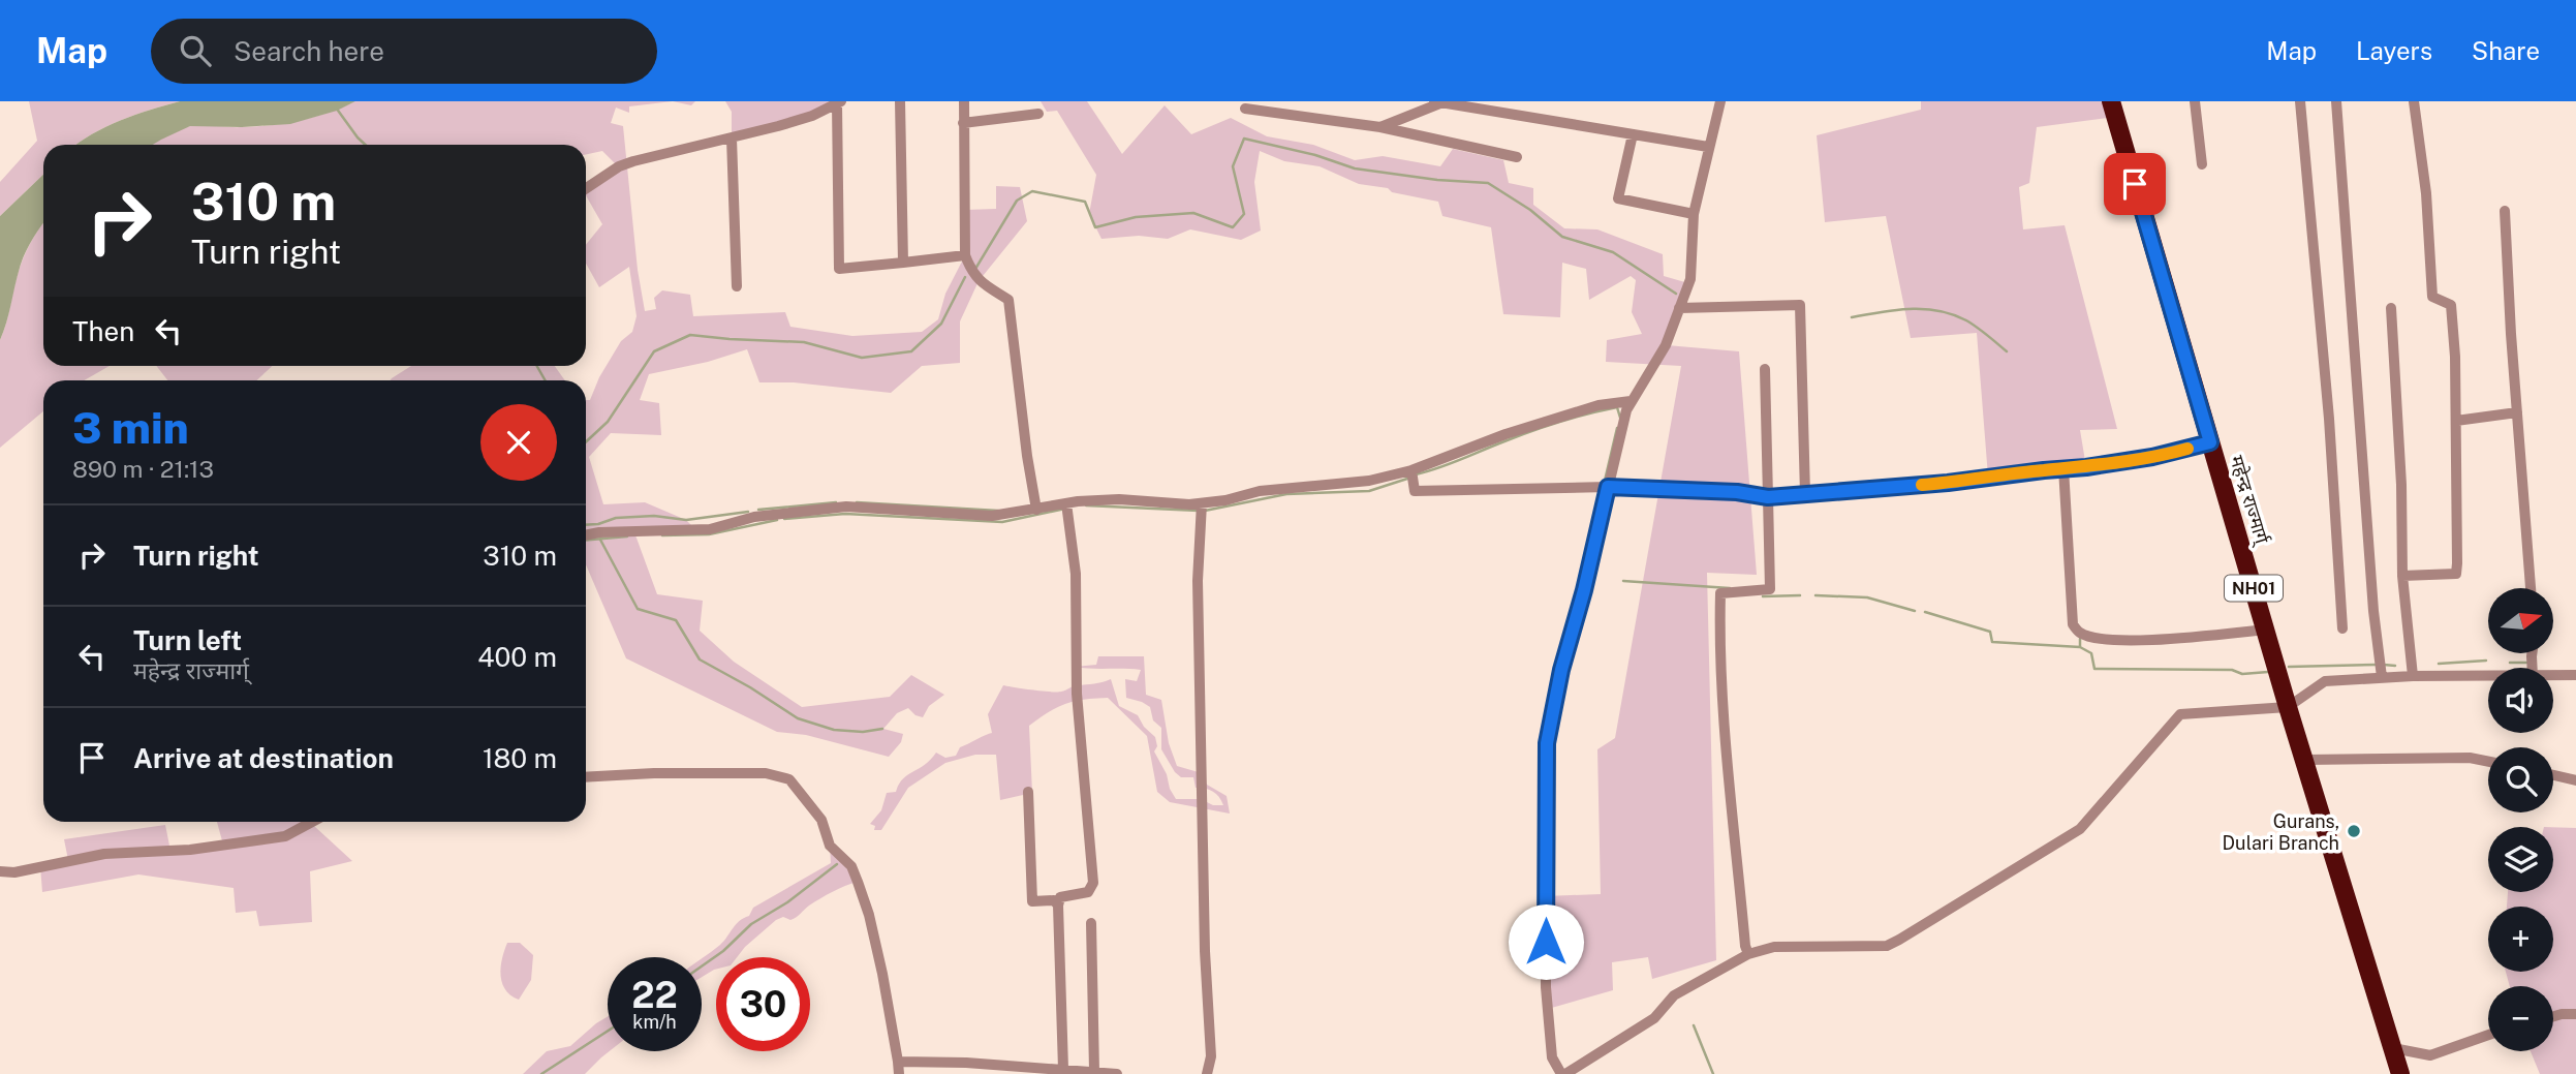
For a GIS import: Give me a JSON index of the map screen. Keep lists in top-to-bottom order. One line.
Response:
{"streets":{"highway":["महेन्द्र राज्मार्ग्","NH01"]},"places":["Gurans, Dulari Branch"],"north":"right","page":{"header":"Map","search":"Search here","nav":["Map","Layers","Share"],"turn":["310 m","Turn right"],"then":"Then","heading":["3 min","890 m · 21:13"],"list":[{"name":"Turn right","value":"310 m"},{"name":"Turn left","note":"महेन्द्र राज्मार्ग्","value":"400 m"},{"name":"Arrive at destination","value":"180 m"}],"map_buttons":["+","−"],"speed":"22 km/h","limit":"30"}}
